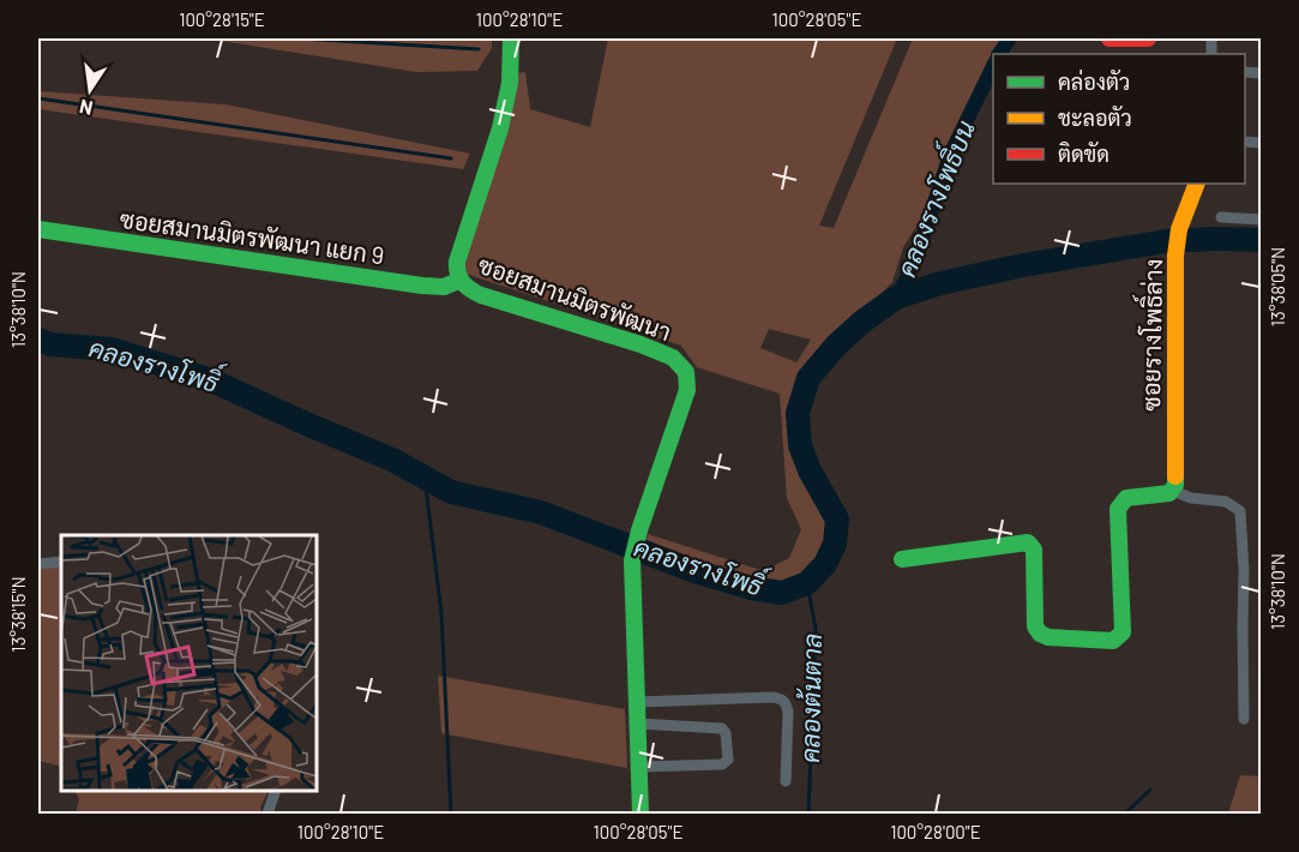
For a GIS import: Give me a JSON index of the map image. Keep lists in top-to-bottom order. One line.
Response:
{"streets":{"street":["ซอยสมานมิตรพัฒนา แยก 9","ซอยสมานมิตรพัฒนา","ซอยรางโพธิ์ล่าง"]},"crossings":[["ซอยสมานมิตรพัฒนา แยก 9","ซอยสมานมิตรพัฒนา"]],"water":["คลองรางโพธิ์บน","คลองรางโพธิ์","คลองต้นตาล"],"legend":["คล่องตัว","ชะลอตัว","ติดขัด"],"north":"bottom","coordinates":["100°28'15\"E","100°28'10\"E","100°28'05\"E","13°38'05\"N","13°38'10\"N","13°38'15\"N","100°28'00\"E"]}
